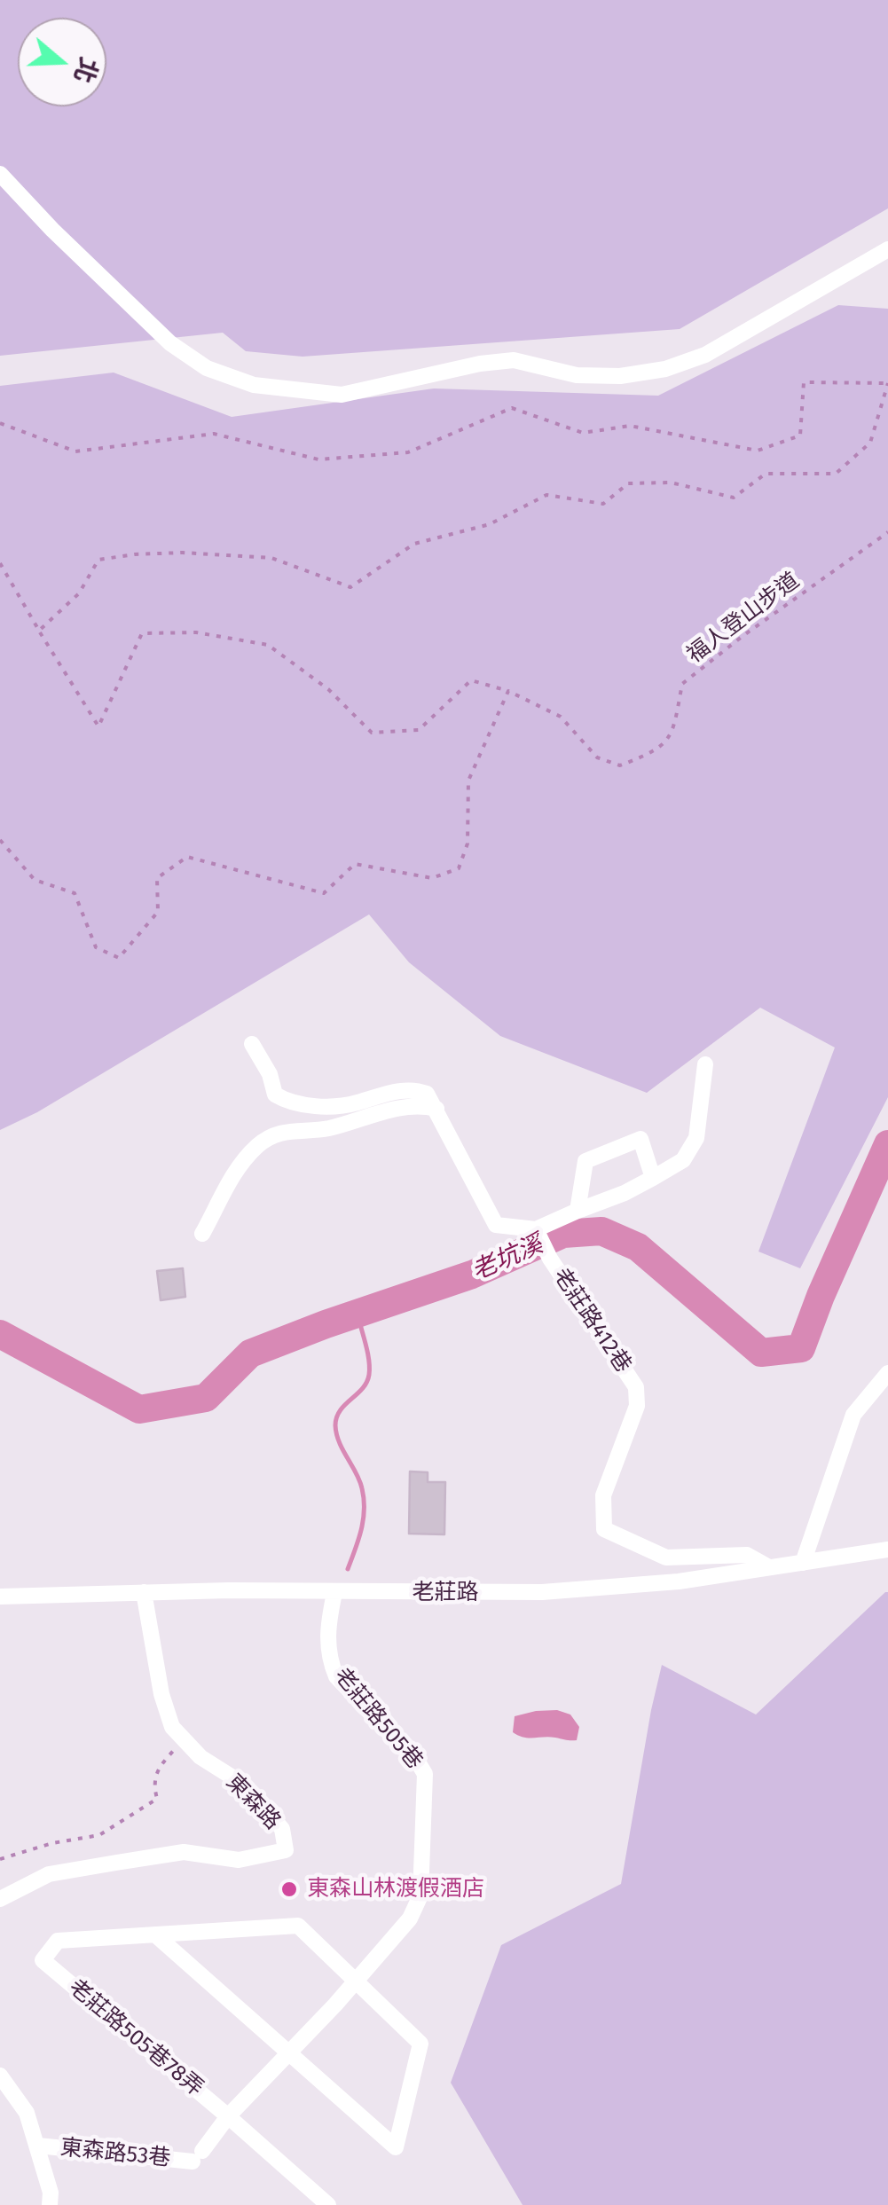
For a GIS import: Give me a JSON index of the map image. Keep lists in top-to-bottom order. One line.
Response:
{"streets":{"street":["老莊路412巷","老莊路","老莊路505巷","東森路","老莊路505巷78弄","東森路53巷"],"path":["福人登山步道"]},"crossings":[["老莊路412巷","老莊路"],["老莊路","老莊路505巷"],["老莊路","東森路"],["老莊路505巷","老莊路505巷78弄"],["老莊路505巷","東森路53巷"]],"water":["老坑溪"],"places":["東森山林渡假酒店"],"north":"right"}
